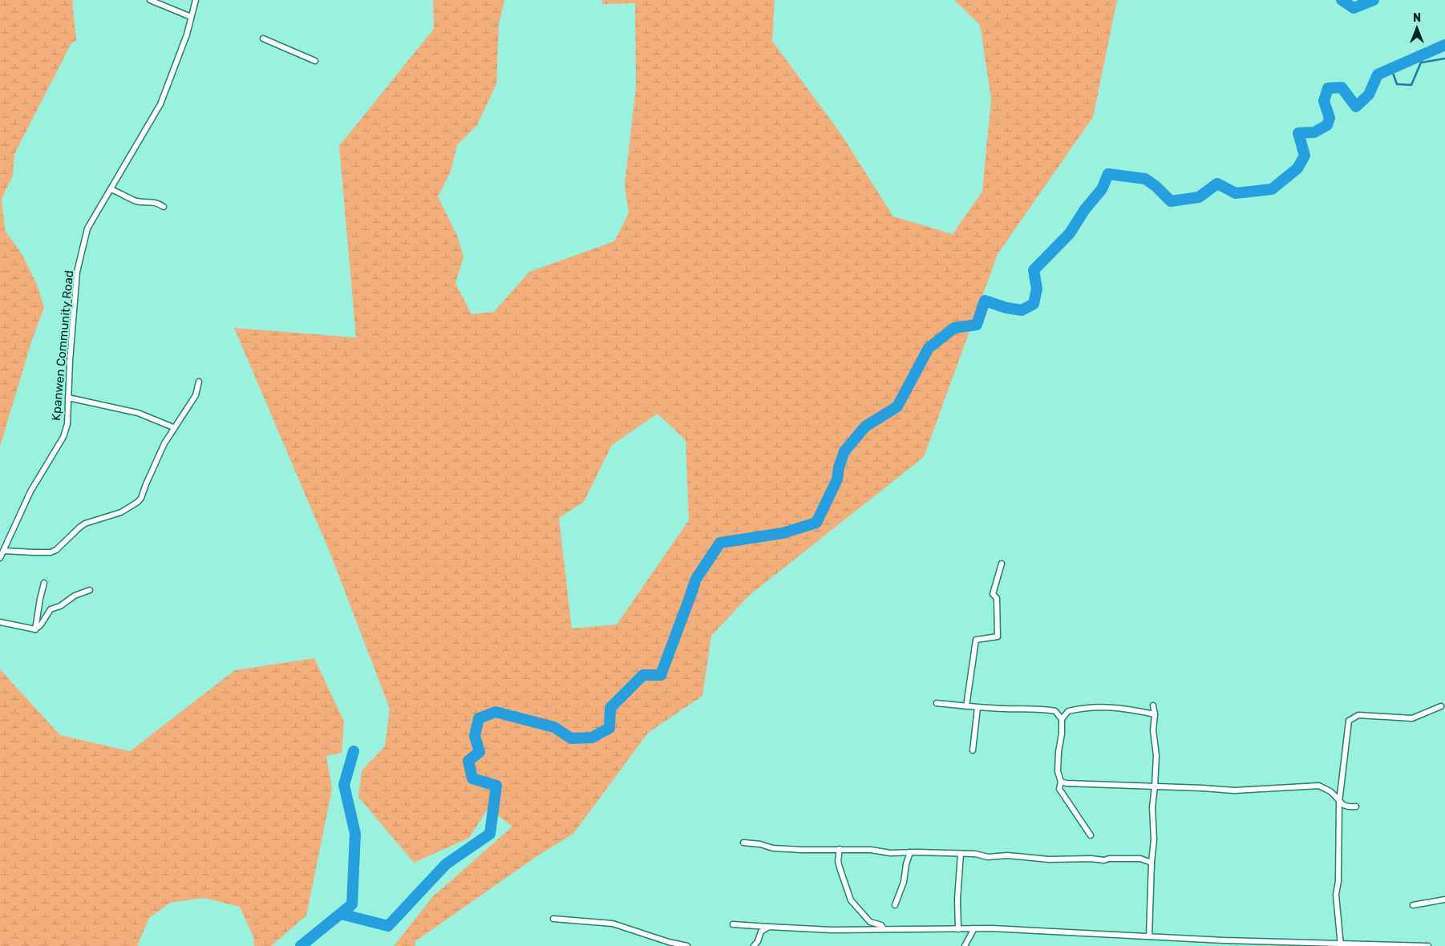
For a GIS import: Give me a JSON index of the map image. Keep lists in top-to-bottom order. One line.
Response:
{"streets":{"street":["Kpanwen Community Road"]},"north":"top"}
